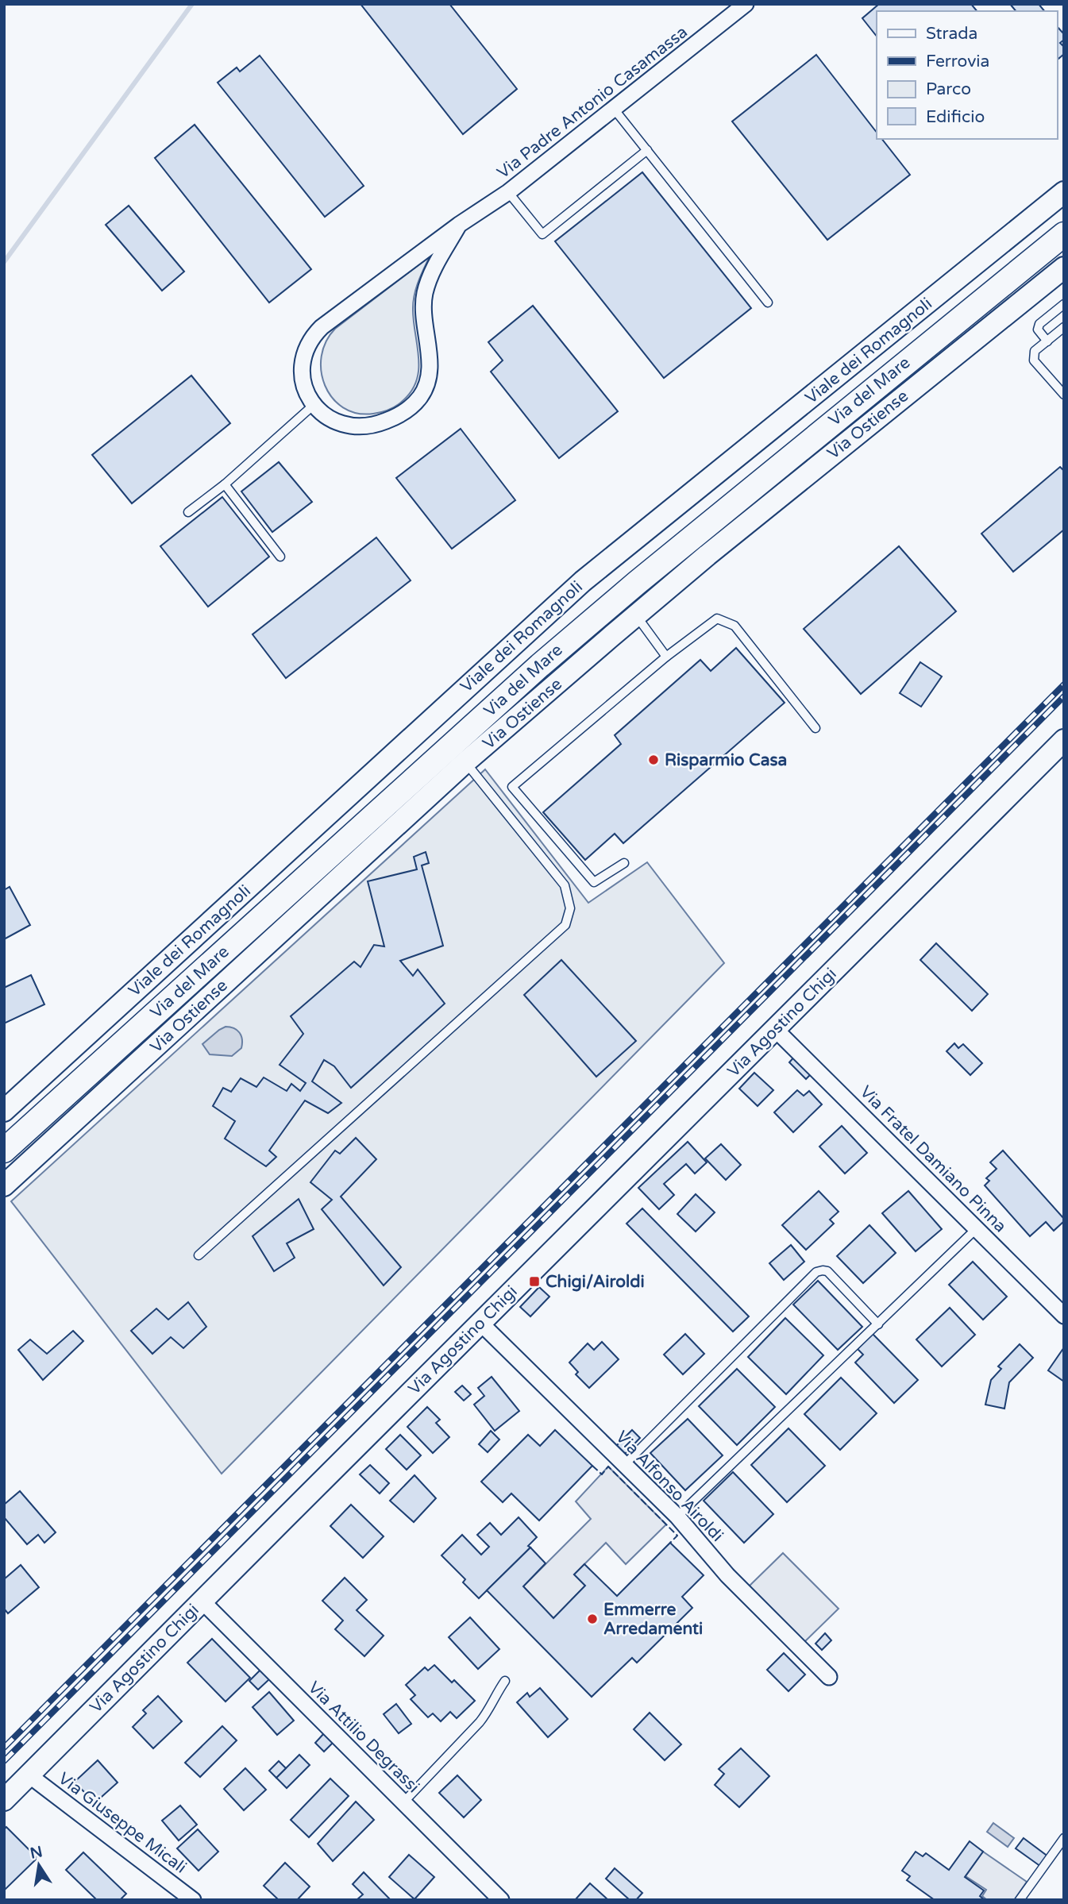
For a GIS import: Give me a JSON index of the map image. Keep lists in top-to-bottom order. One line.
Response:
{"streets":{"main road":["Viale dei Romagnoli","Via del Mare","Via Ostiense","Via Agostino Chigi"],"street":["Via Padre Antonio Casamassa","Via Fratel Damiano Pinna","Via Alfonso Airoldi","Via Attilio Degrassi","Via Giuseppe Micali"]},"crossings":[["Via Agostino Chigi","Via Fratel Damiano Pinna"],["Via Agostino Chigi","Via Alfonso Airoldi"],["Via Agostino Chigi","Via Attilio Degrassi"],["Via Agostino Chigi","Via Giuseppe Micali"]],"places":{"other":["Risparmio Casa","Emmerre Arredamenti"],"transit":["Chigi/Airoldi"]},"legend":["Strada","Ferrovia","Parco","Edificio"],"north":"top"}
